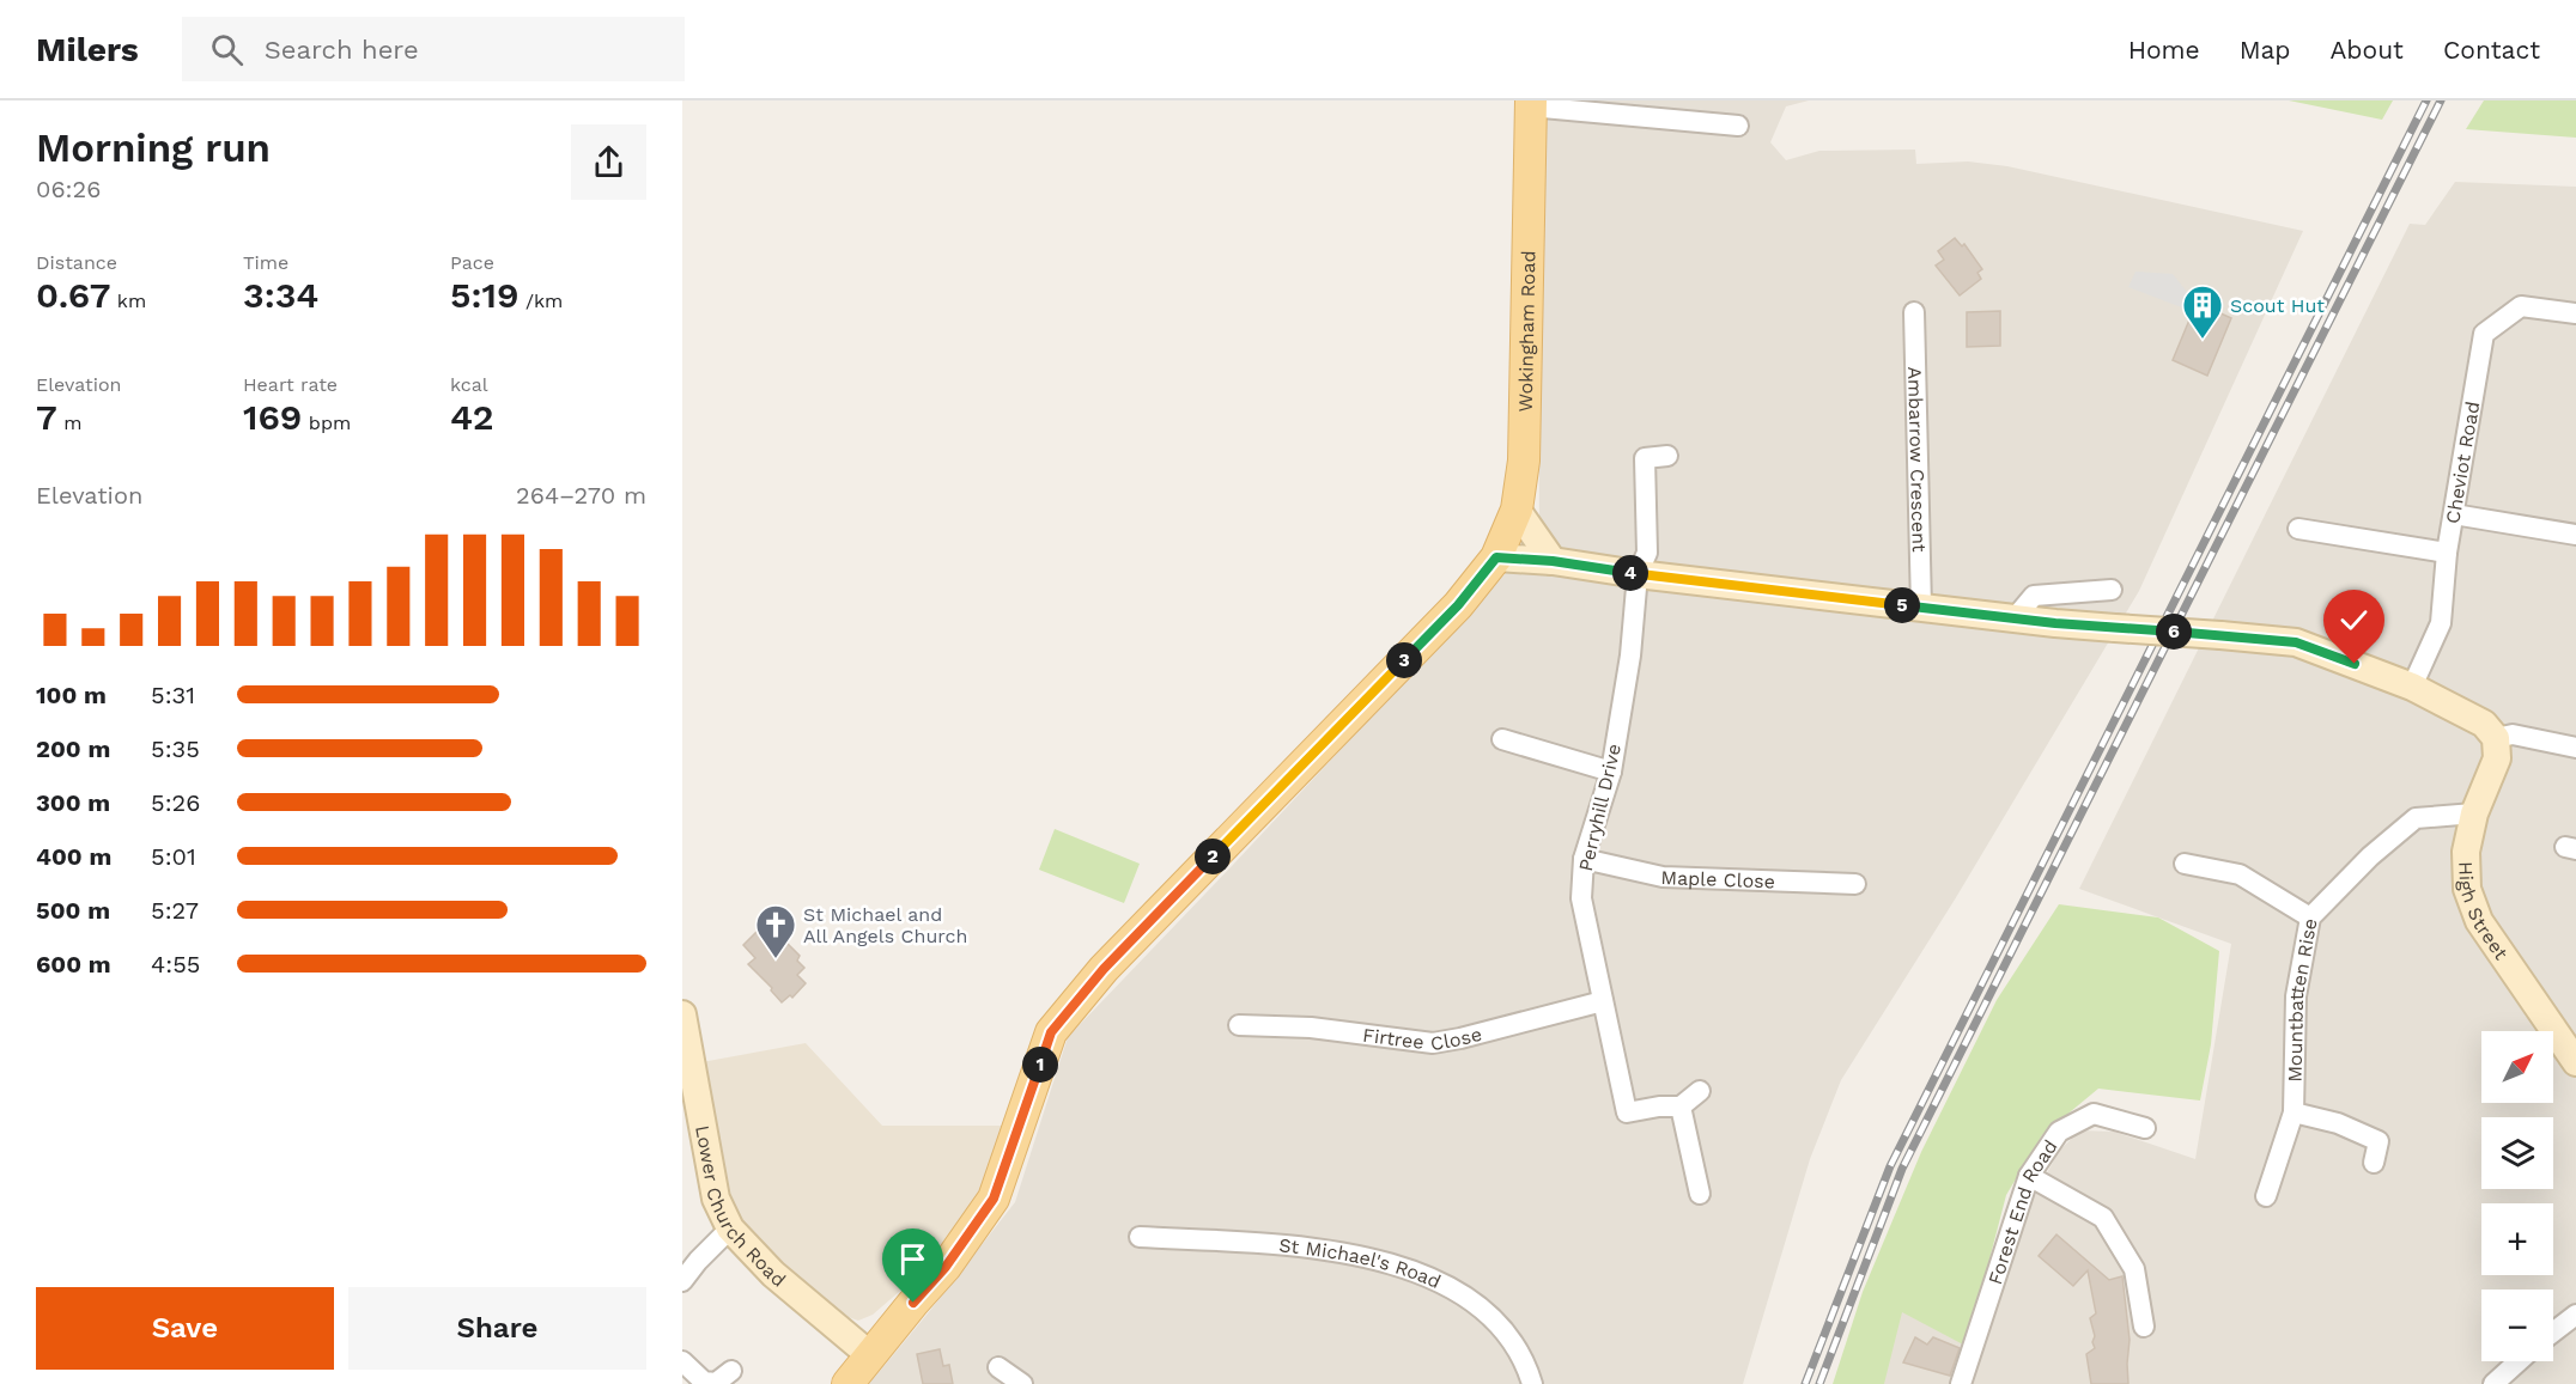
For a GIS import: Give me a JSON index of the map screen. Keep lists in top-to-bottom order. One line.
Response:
{"streets":{"main road":["Wokingham Road"],"street":["Ambarrow Crescent","Cheviot Road","Perryhill Drive","Maple Close","High Street","Mountbatten Rise","Firtree Close","Lower Church Road","Forest End Road","St Michael's Road"]},"crossings":[["Perryhill Drive","Maple Close"],["Perryhill Drive","Firtree Close"],["High Street","Mountbatten Rise"]],"places":{"building":["Scout Hut"],"church":["St Michael and All Angels Church"]},"north":"top right","page":{"header":"Milers","search":"Search here","nav":["Home","Map","About","Contact"],"heading":["Morning run","06:26"],"stats":[["Distance","0.67 km"],["Time","3:34"],["Pace","5:19 /km"],["Elevation","7 m"],["Heart rate","169 bpm"],["kcal","42"]],"chart":["Elevation","264–270 m"],"pins":["4","5","6","3","2","1"],"list":[{"name":"100 m","note":"5:31"},{"name":"200 m","note":"5:35"},{"name":"300 m","note":"5:26"},{"name":"400 m","note":"5:01"},{"name":"500 m","note":"5:27"},{"name":"600 m","note":"4:55"}],"map_buttons":["+","−"],"buttons":["Save","Share"]}}
